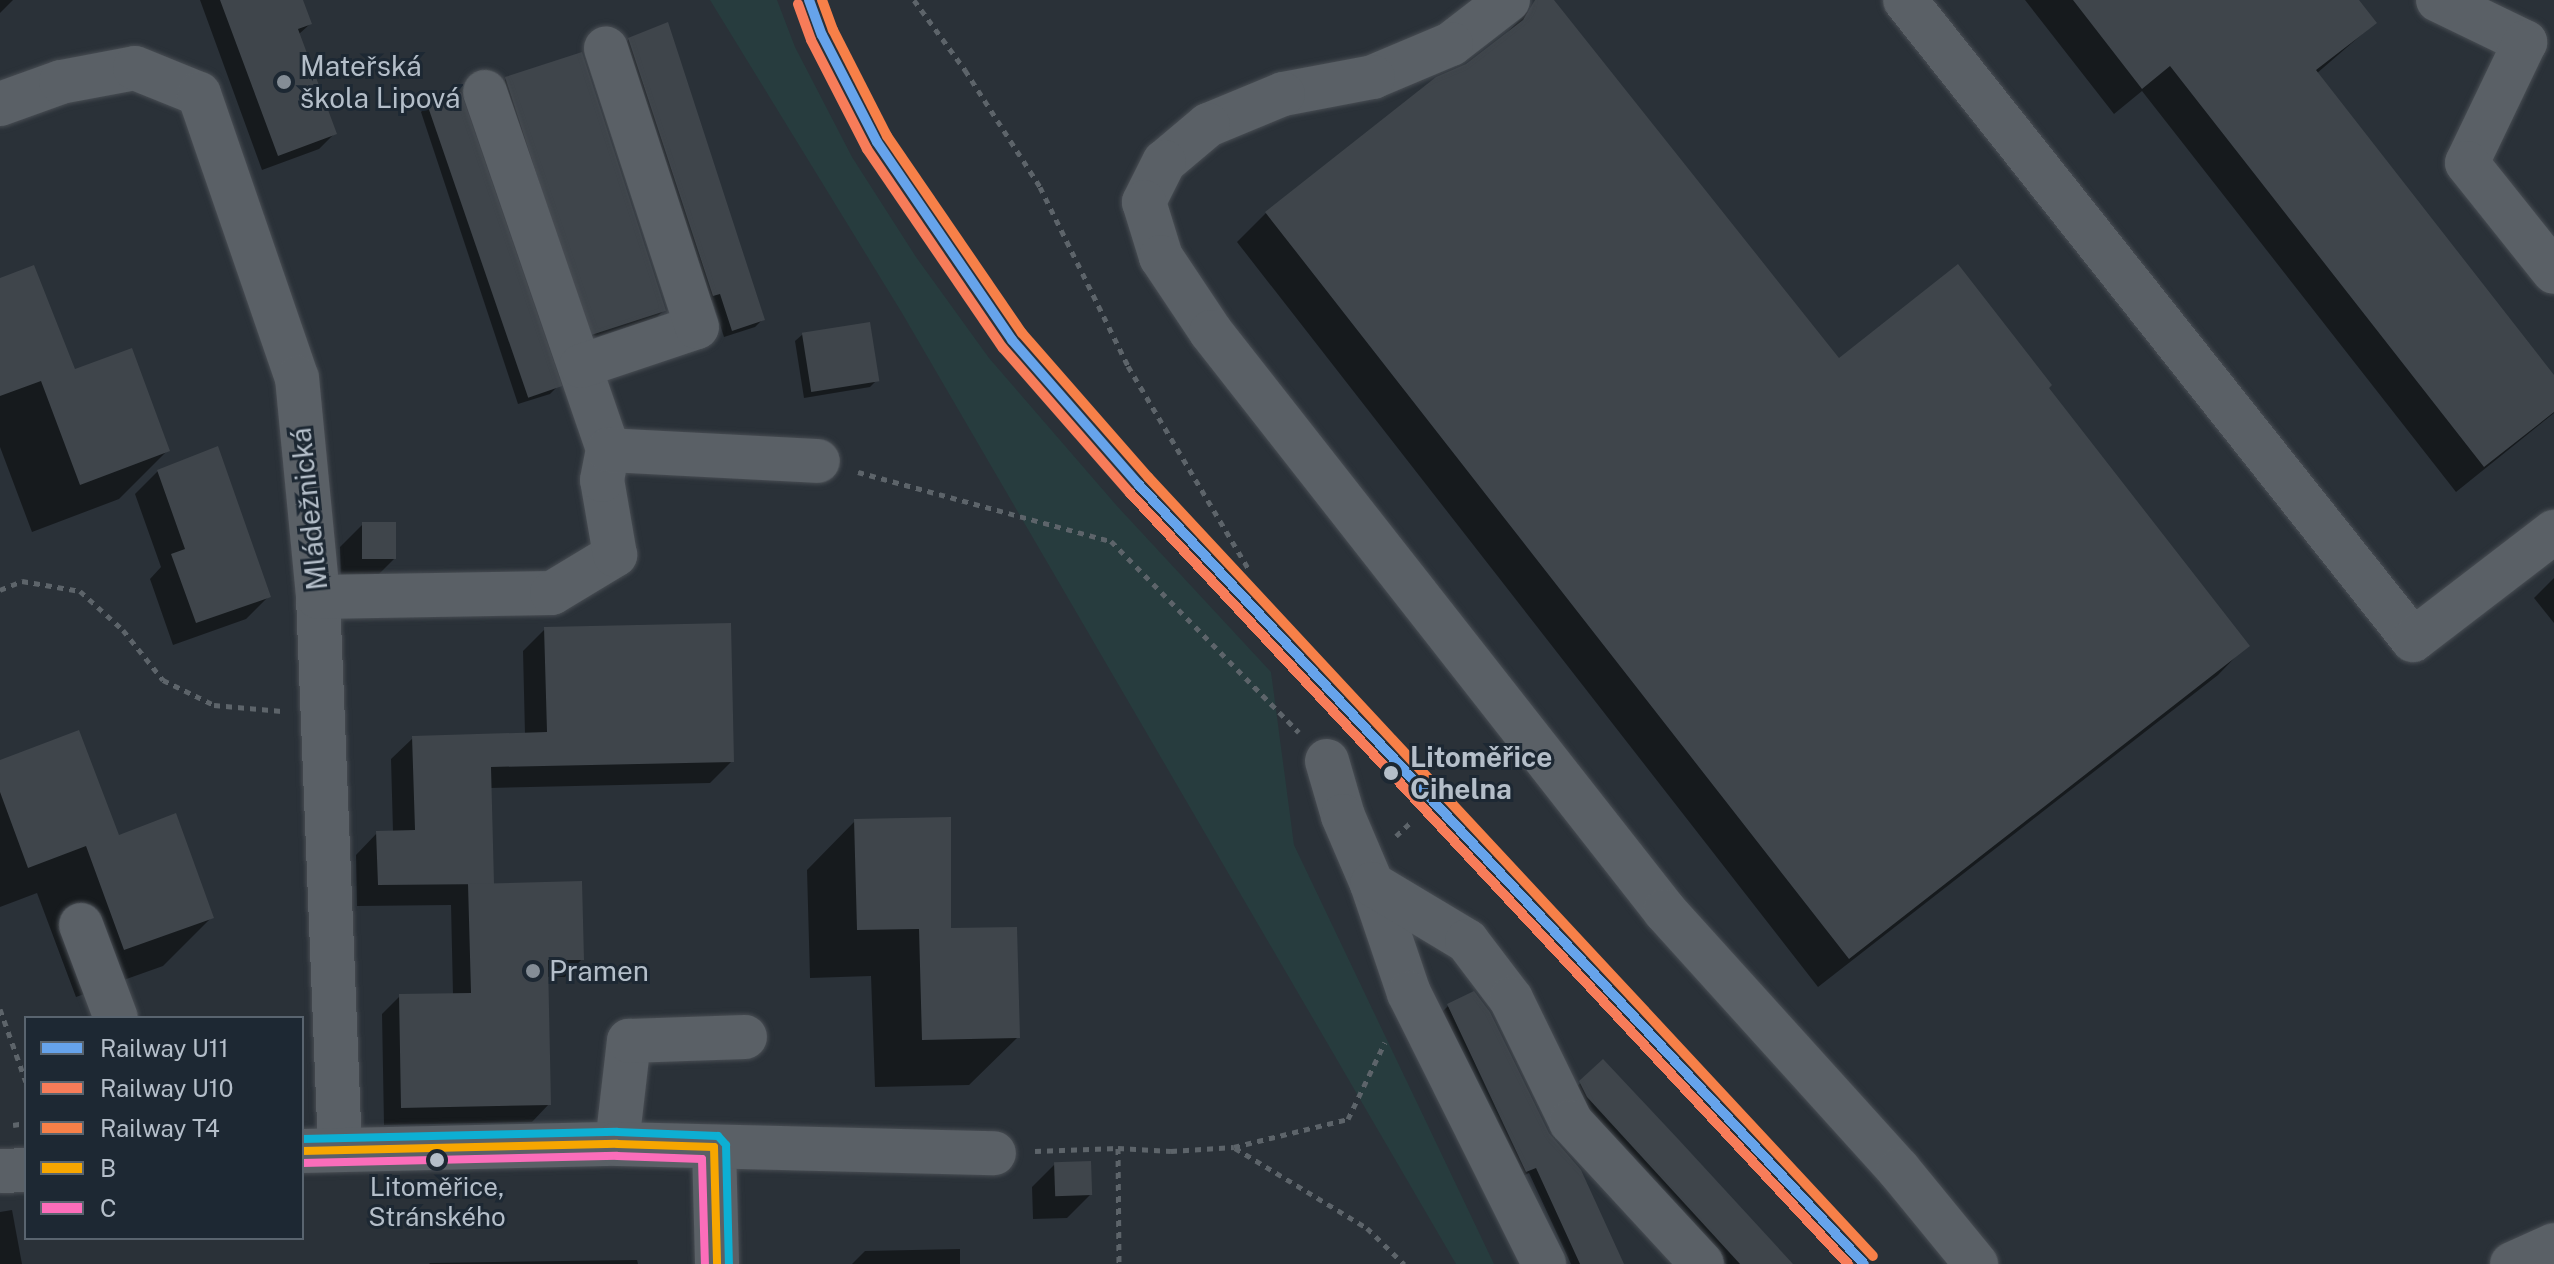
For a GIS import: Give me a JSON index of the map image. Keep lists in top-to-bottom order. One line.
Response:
{"streets":{"street":["Mládežnická"]},"places":["Mateřská škola Lipová","Litoměřice Cihelna","Pramen","Litoměřice, Stránského"],"lines":["rail line U11","rail line T4","rail line U10","transit line B","transit line C"],"legend":["Railway U11","Railway U10","Railway T4","B","C"]}
